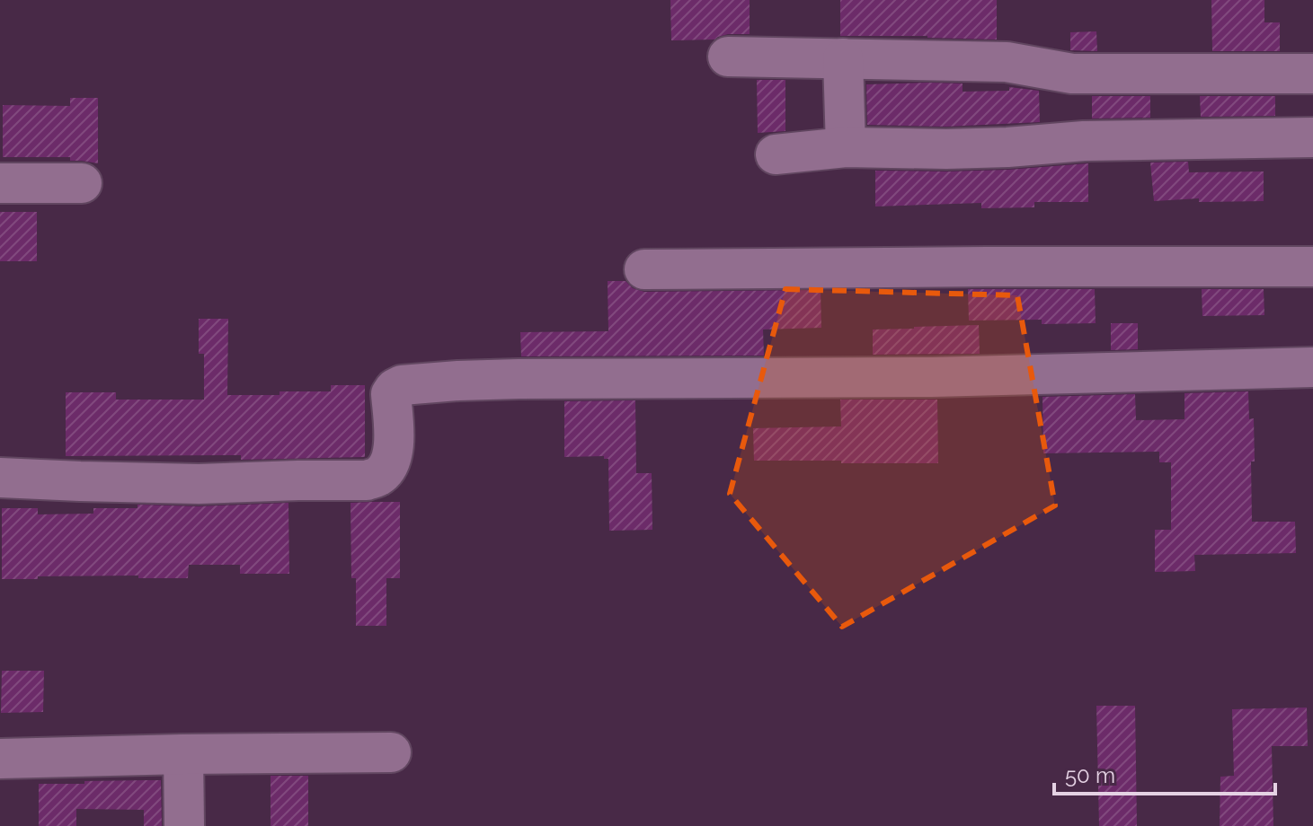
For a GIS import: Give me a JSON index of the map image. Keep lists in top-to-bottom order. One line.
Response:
{"scale_bar":"50 m"}
